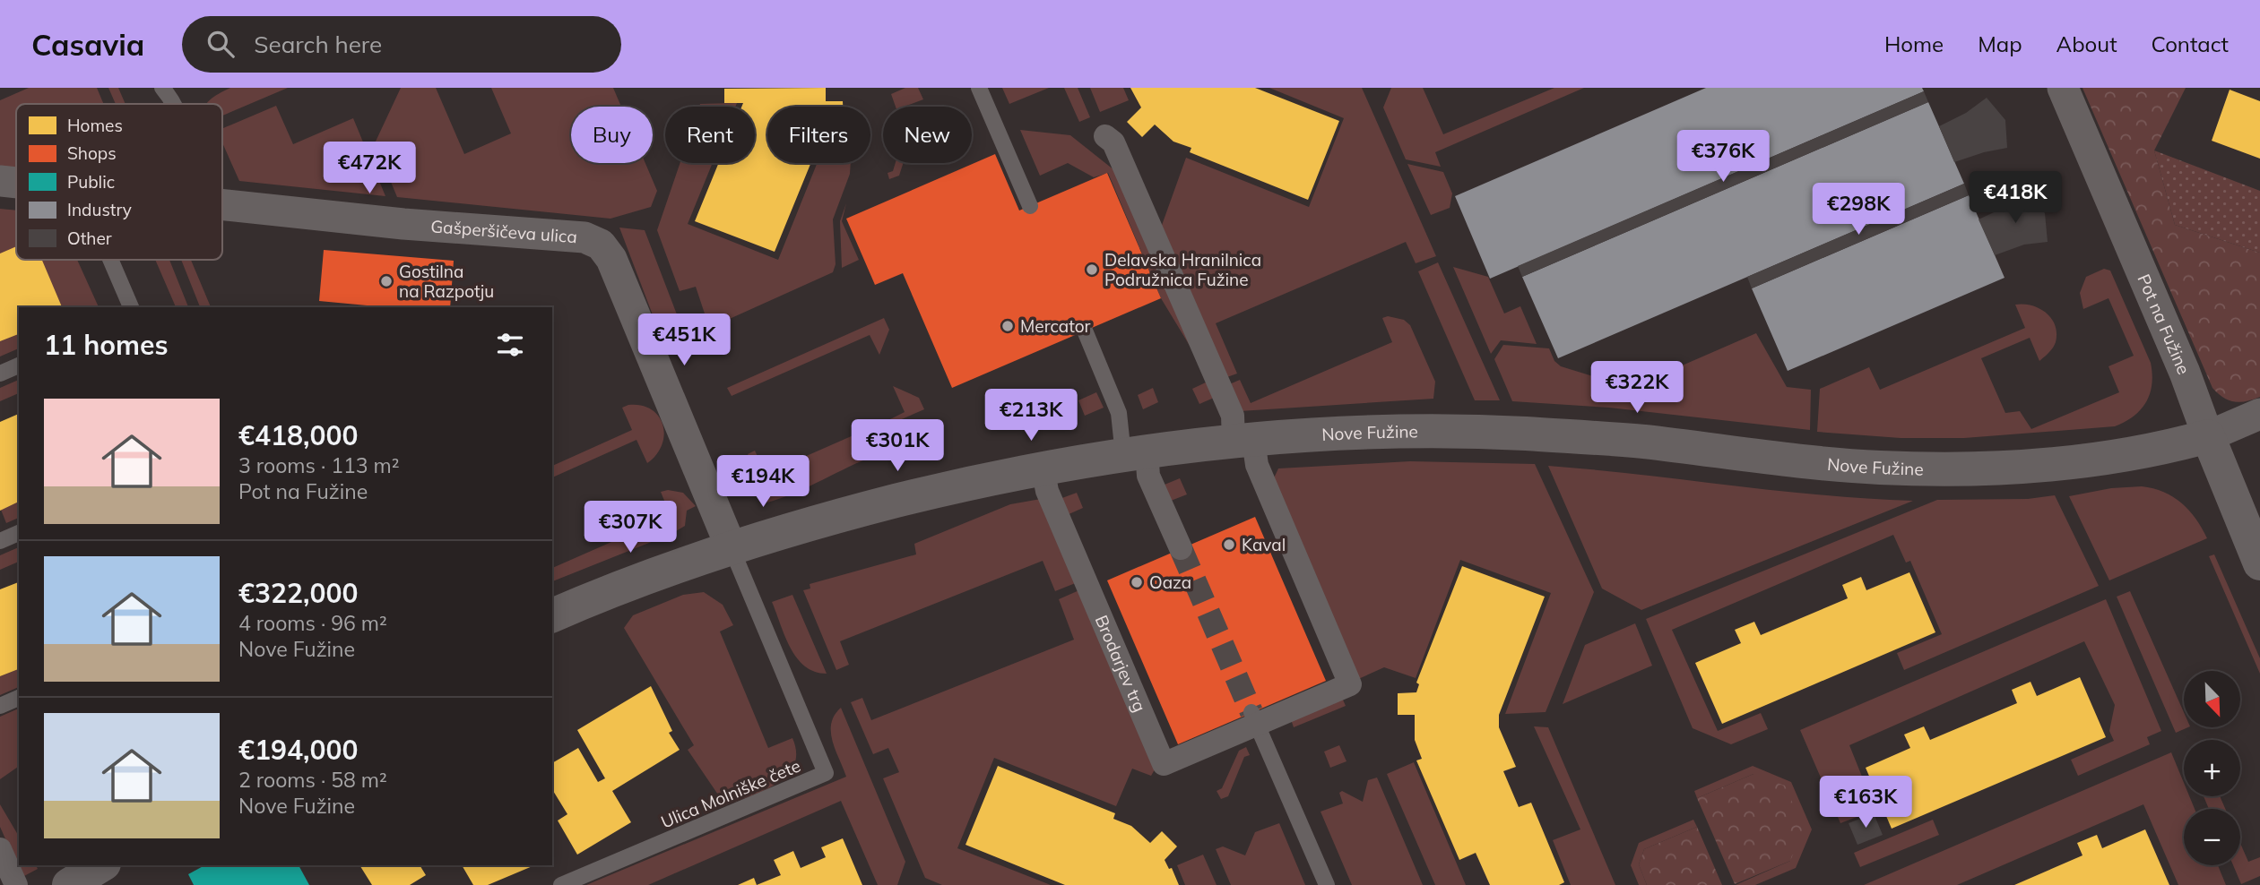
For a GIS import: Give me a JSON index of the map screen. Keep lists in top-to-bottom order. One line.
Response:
{"streets":{"street":["Gašperšičeva ulica","Pot na Fužine","Nove Fužine","Brodarjev trg"],"lane":["Ulica Molniške čete"]},"crossings":[["Gašperšičeva ulica","Nove Fužine"],["Gašperšičeva ulica","Ulica Molniške čete"],["Pot na Fužine","Nove Fužine"],["Nove Fužine","Brodarjev trg"],["Nove Fužine","Ulica Molniške čete"]],"places":["Delavska Hranilnica Podružnica Fužine","Gostilna na Razpotju","Mercator","Kaval","Oaza"],"legend":["Homes","Shops","Public","Industry","Other"],"north":"bottom right","page":{"header":"Casavia","search":"Search here","nav":["Home","Map","About","Contact"],"chip":["Buy","Rent","Filters","New"],"price":["€376K","€472K","€418K","€298K","€451K","€322K","€213K","€301K","€194K","€307K","€163K"],"heading":"11 homes","list":[{"name":"€418,000","note":"3 rooms · 113 m² · Pot na Fužine"},{"name":"€322,000","note":"4 rooms · 96 m² · Nove Fužine"},{"name":"€194,000","note":"2 rooms · 58 m² · Nove Fužine"}],"map_buttons":["+","−"]}}
